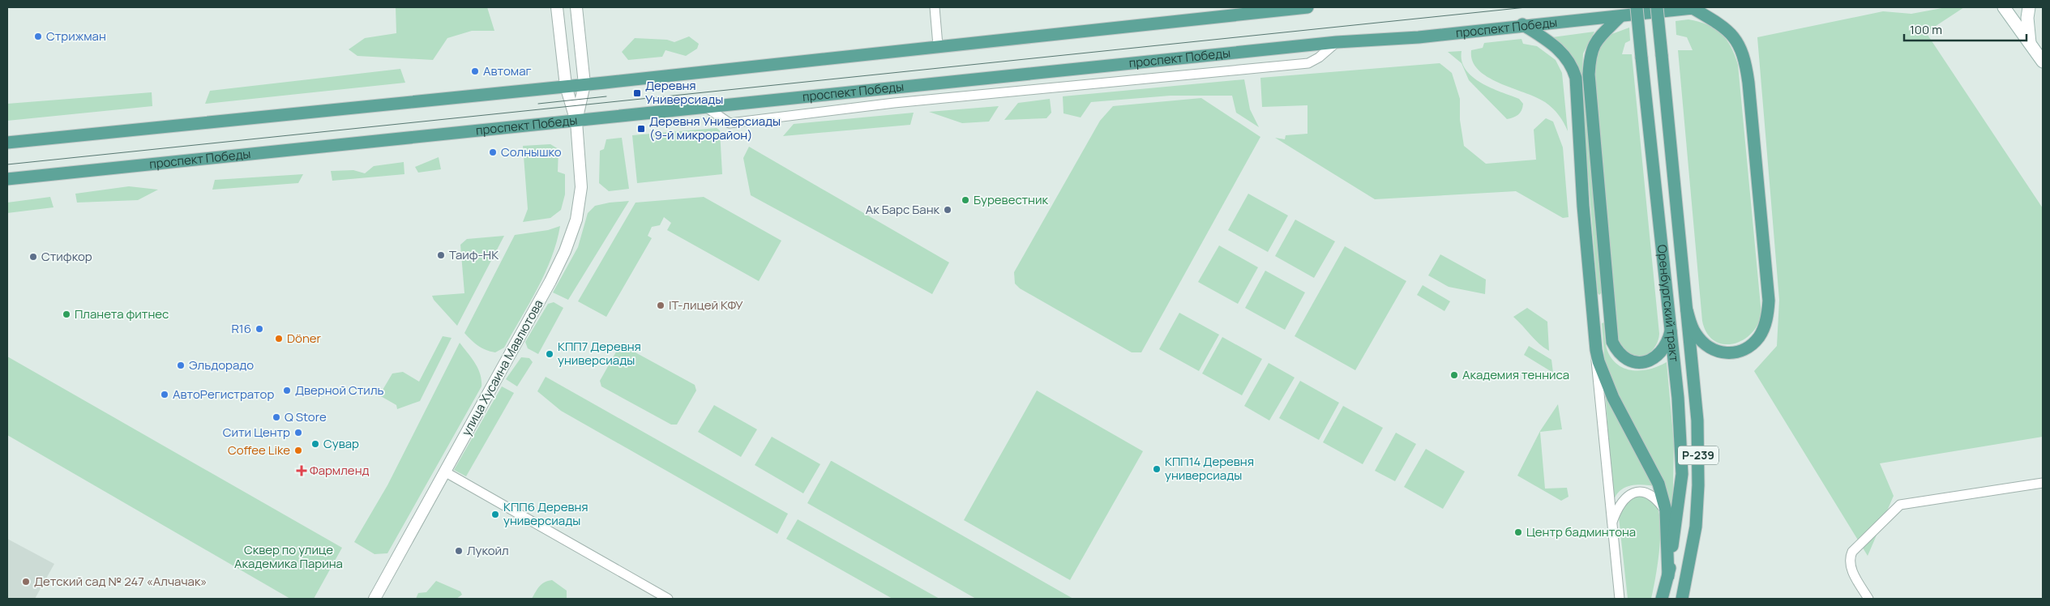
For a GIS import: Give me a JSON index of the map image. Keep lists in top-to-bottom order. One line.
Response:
{"streets":{"main road":["проспект Победы","Оренбургский тракт","Р-239"],"street":["улица Хусаина Мавлютова"]},"crossings":[["проспект Победы","улица Хусаина Мавлютова"]],"parks":["Сквер по улице Академика Парина"],"places":{"other":["Стрижман","Автомаг","Солнышко","Буревестник","Ак Барс Банк","Таиф-НК","Стифкор","IT-лицей КФУ","Планета фитнес","R16","Döner","КПП7 Деревня универсиады","Эльдорадо","Академия тенниса","Дверной Стиль","АвтоРегистратор","Q Store","Сити Центр","Сувар","Coffee Like","КПП14 Деревня универсиады","КПП6 Деревня универсиады","Центр бадминтона","Лукойл","Детский сад № 247 «Алчачак»"],"transit":["Деревня Универсиады","Деревня Универсиады (9-й микрорайон)"],"health":["Фармленд"]},"scale_bar":"100 m"}
